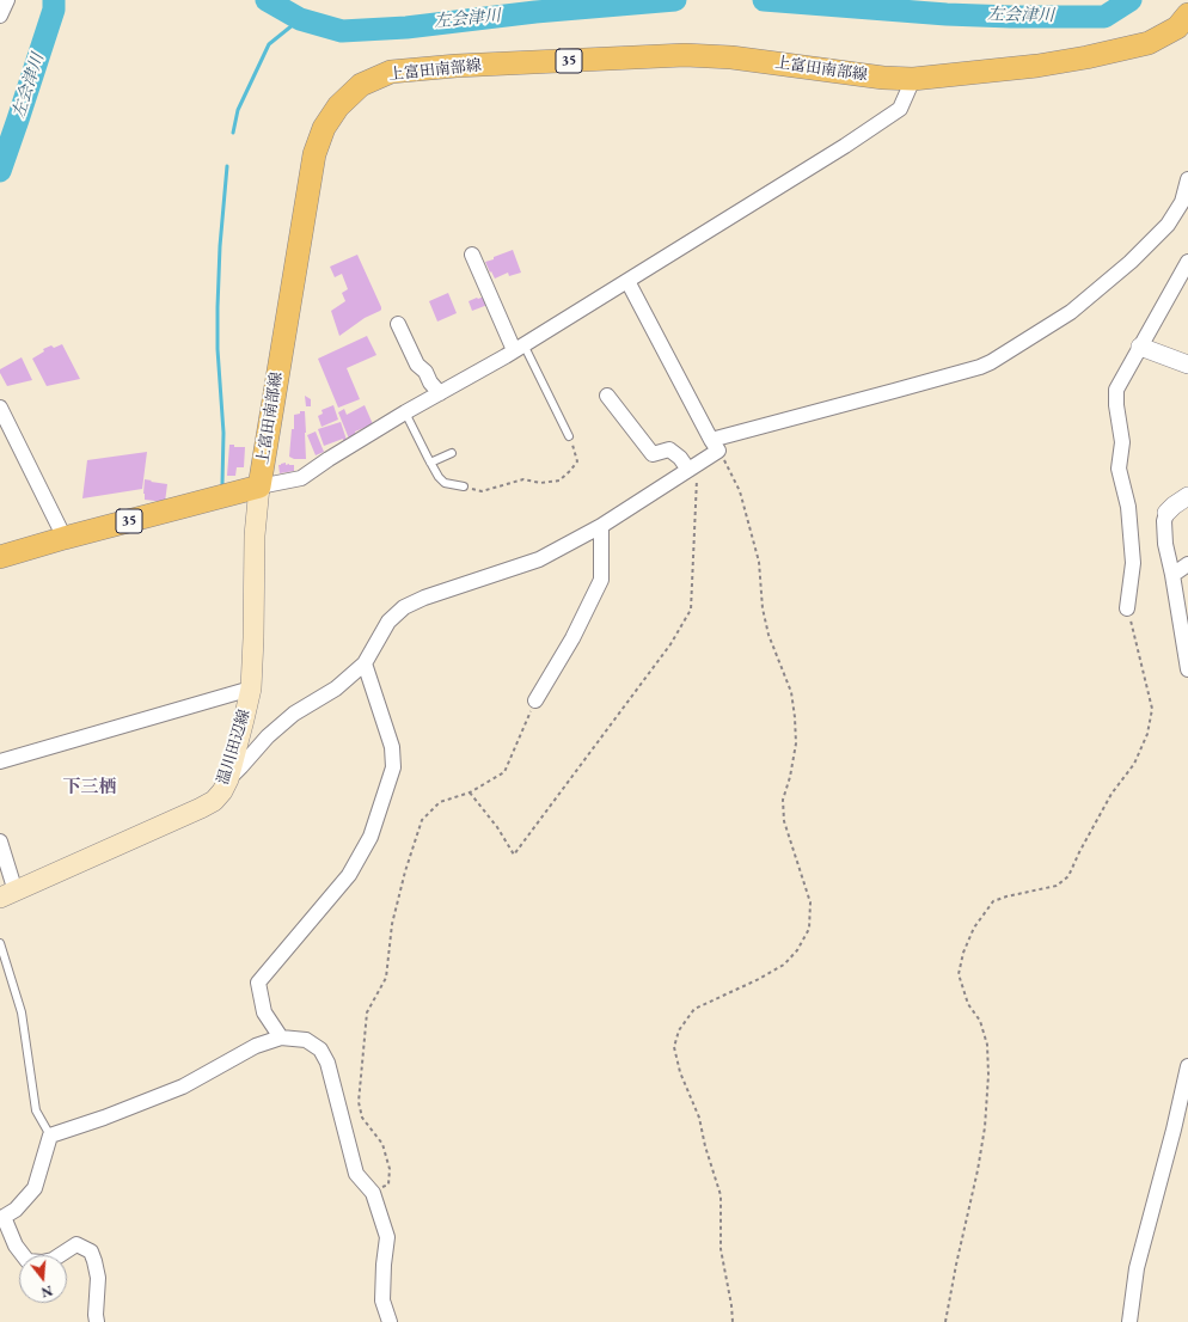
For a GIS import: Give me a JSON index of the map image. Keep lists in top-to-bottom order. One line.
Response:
{"streets":{"main road":["35","上富田南部線","温川田辺線"]},"crossings":[["上富田南部線","温川田辺線"]],"districts":["下三栖"],"water":["左会津川"],"north":"bottom"}
